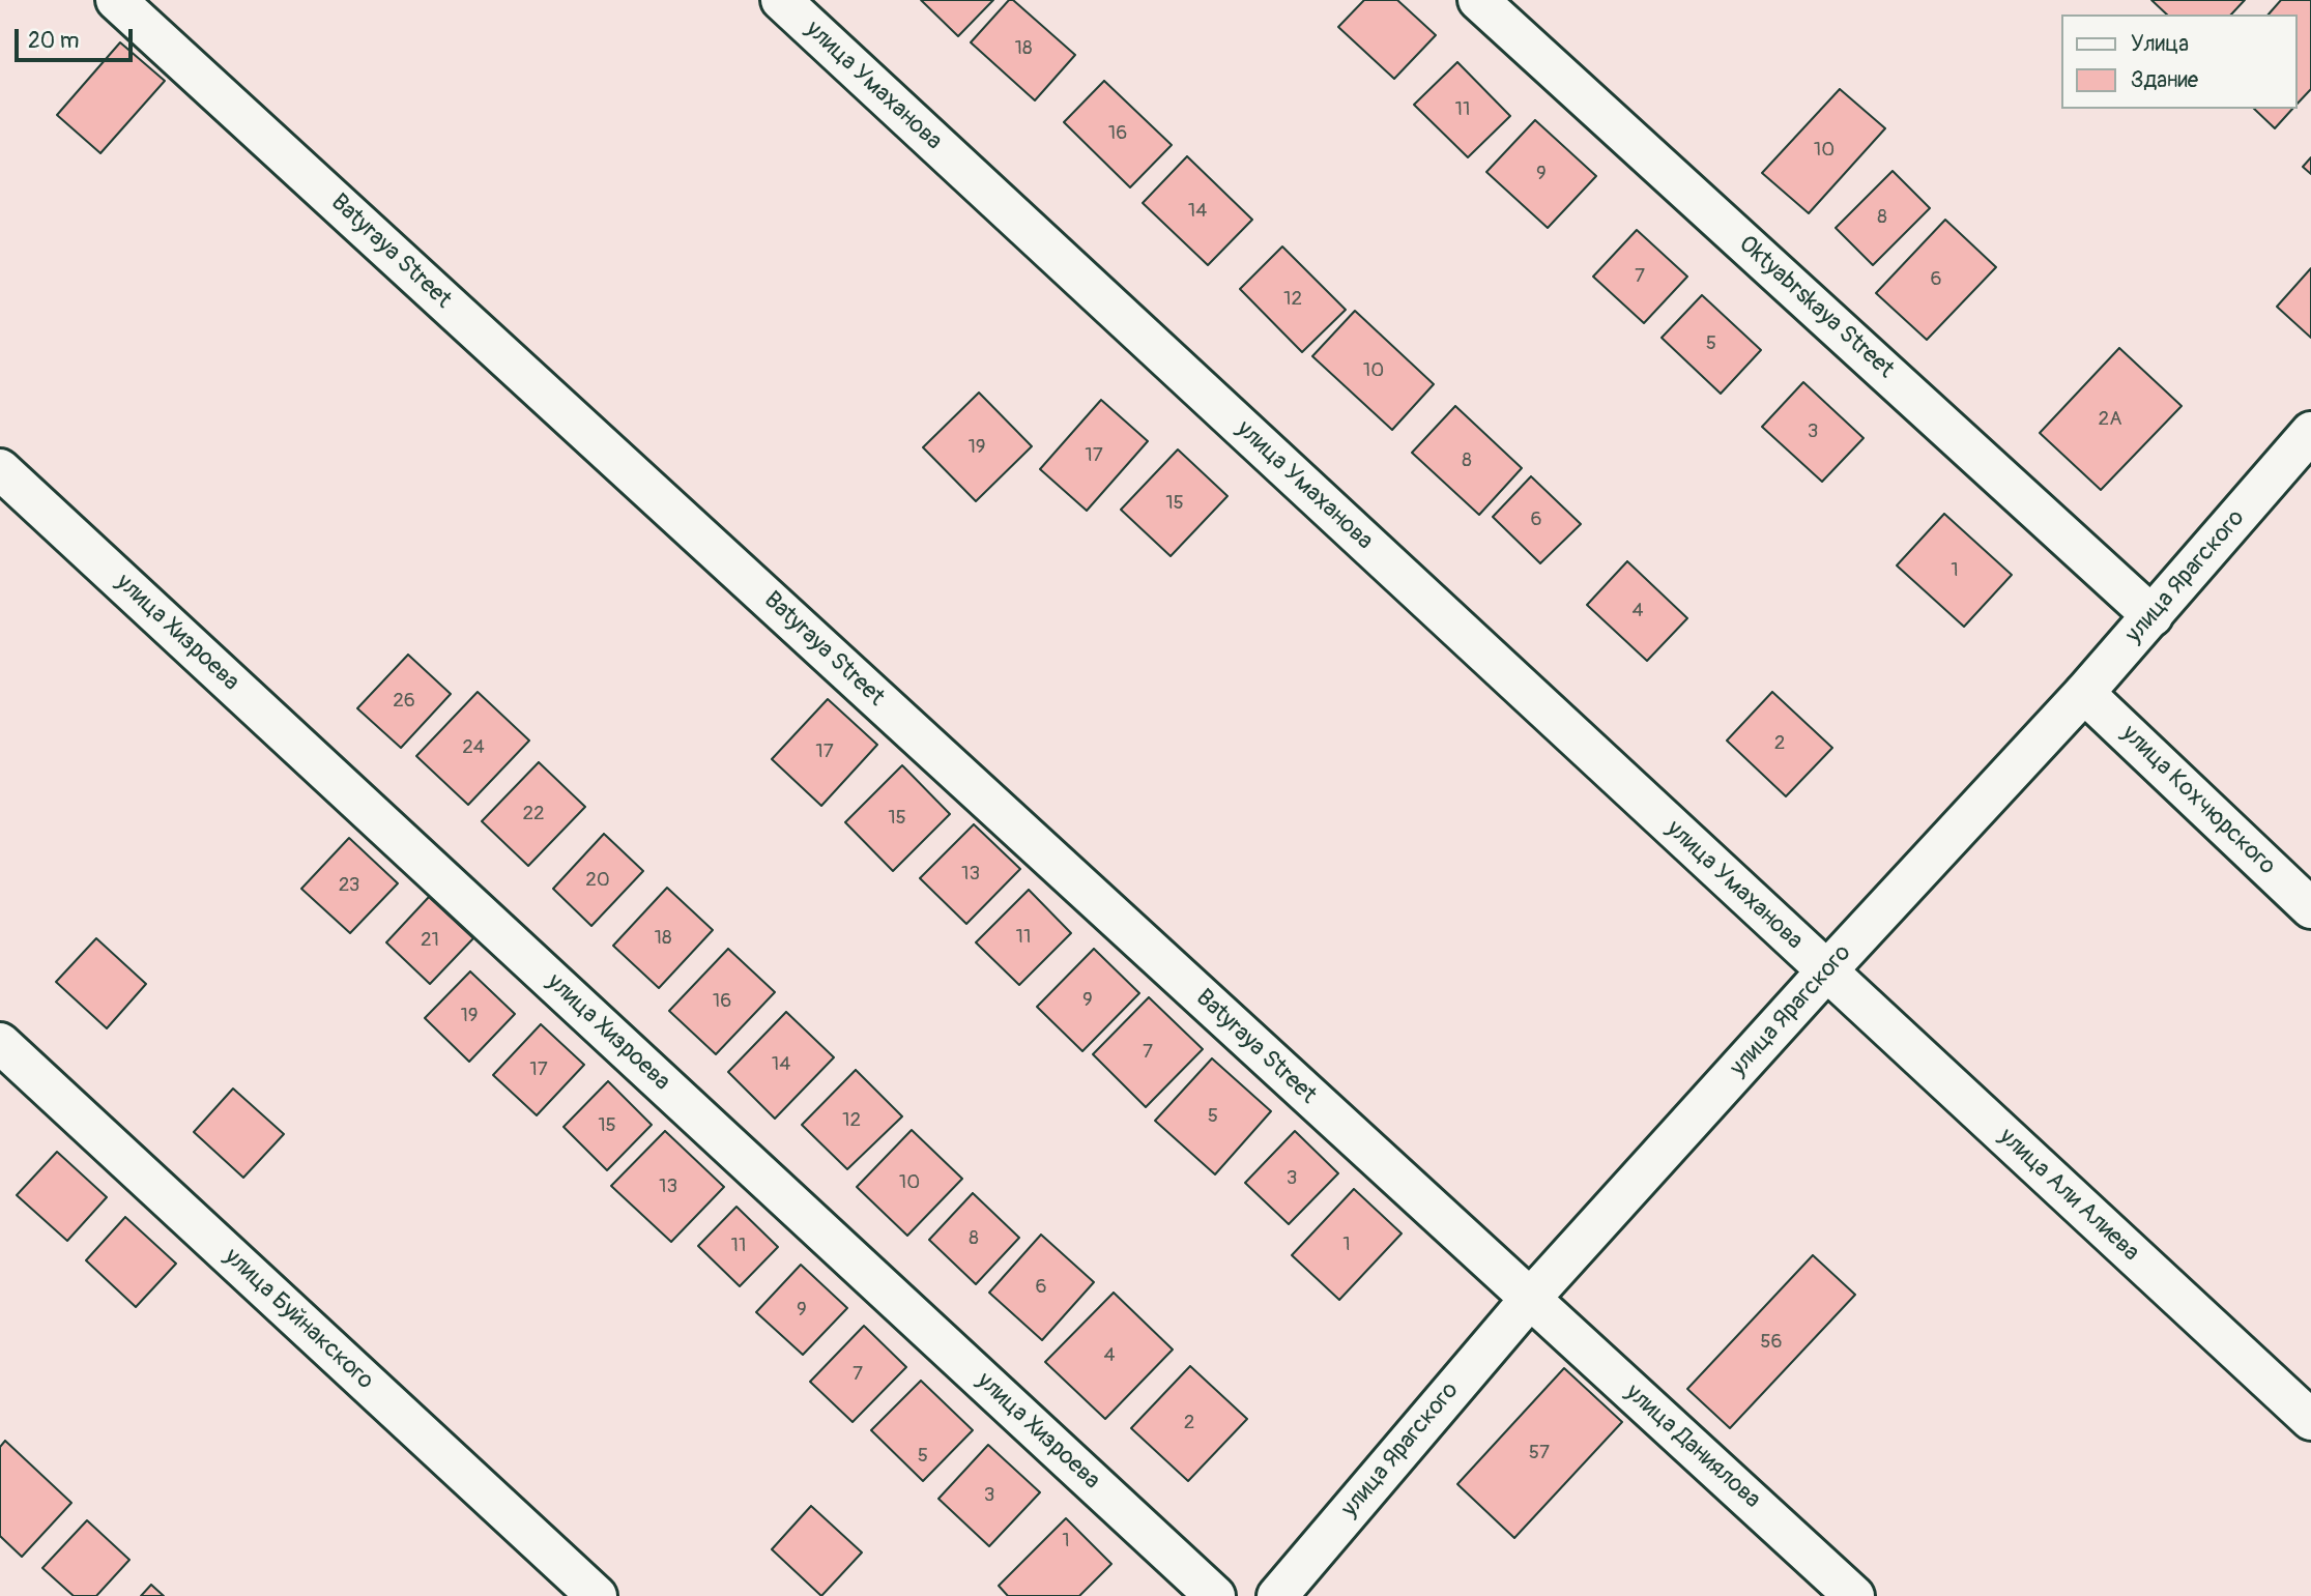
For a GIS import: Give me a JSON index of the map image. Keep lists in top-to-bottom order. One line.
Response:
{"streets":{"street":["улица Умаханова","Batyraya Street","Oktyabrskaya Street","улица Ярагского","улица Хизроева","улица Кохчюрского","улица Али Алиева","улица Буйнакского","улица Даниялова"]},"crossings":[["улица Умаханова","улица Ярагского"],["улица Умаханова","улица Али Алиева"],["Batyraya Street","улица Ярагского"],["Batyraya Street","улица Даниялова"],["Oktyabrskaya Street","улица Ярагского"],["улица Ярагского","улица Кохчюрского"],["улица Ярагского","улица Али Алиева"],["улица Ярагского","улица Даниялова"]],"house_numbers":["18","11","16","10","9","14","8","7","6","12","5","10","2А","3","19","17","8","15","6","1","4","26","2","24","17","22","15","13","20","23","11","18","21","9","16","19","7","14","17","5","12","15","3","10","13","8","1","11","6","9","56","4","7","2","57","5","3","1"],"legend":["Улица","Здание"],"scale_bar":"20 m"}
